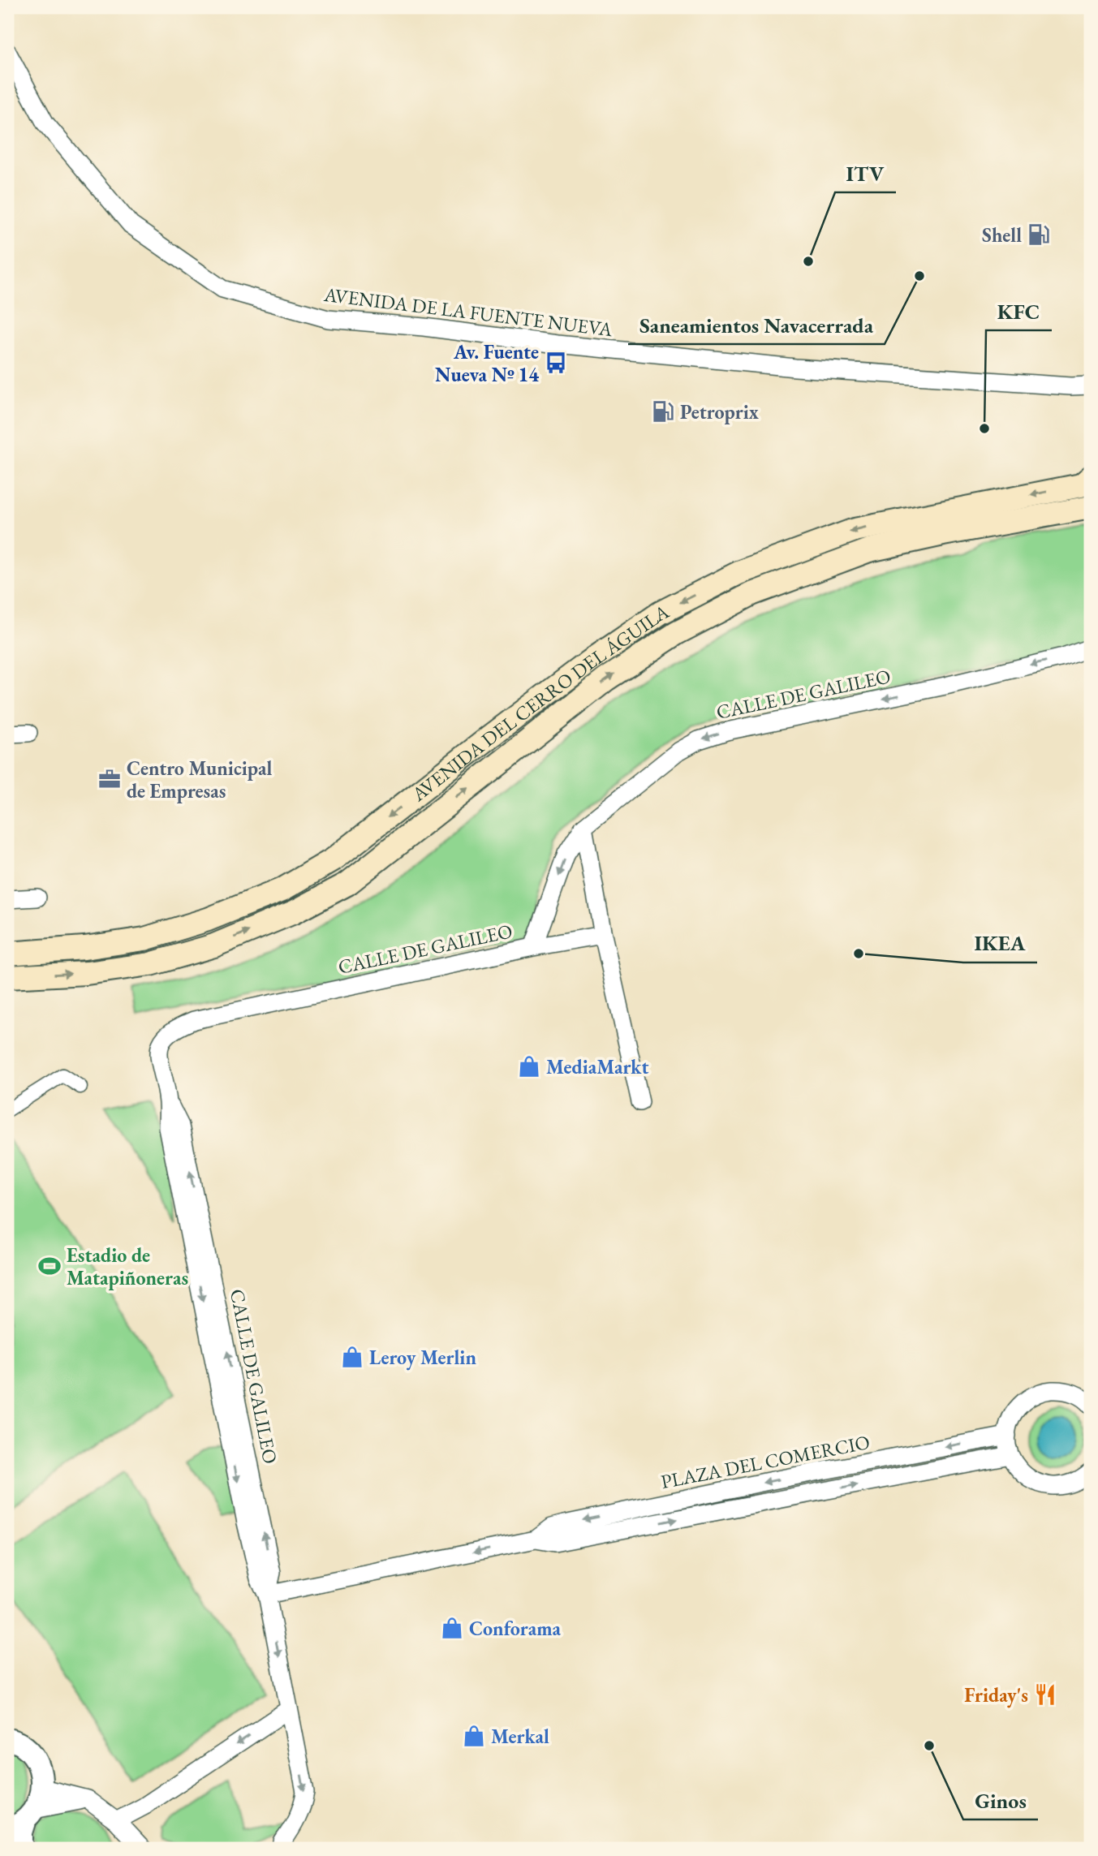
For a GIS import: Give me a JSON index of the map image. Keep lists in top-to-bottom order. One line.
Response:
{"streets":{"main road":["AVENIDA DEL CERRO DEL ÁGUILA"],"street":["AVENIDA DE LA FUENTE NUEVA","CALLE DE GALILEO","PLAZA DEL COMERCIO"]},"crossings":[["CALLE DE GALILEO","PLAZA DEL COMERCIO"]],"one_way":["CALLE DE GALILEO"],"places":{"fuel station":["Shell","Petroprix"],"other":["ITV","Saneamientos Navacerrada","KFC","IKEA","Ginos"],"bus stop":["Av. Fuente Nueva Nº 14"],"office":["Centro Municipal de Empresas"],"shop":["MediaMarkt","Leroy Merlin","Conforama","Merkal"],"sports":["Estadio de Matapiñoneras"],"restaurant":["Friday's"]}}
